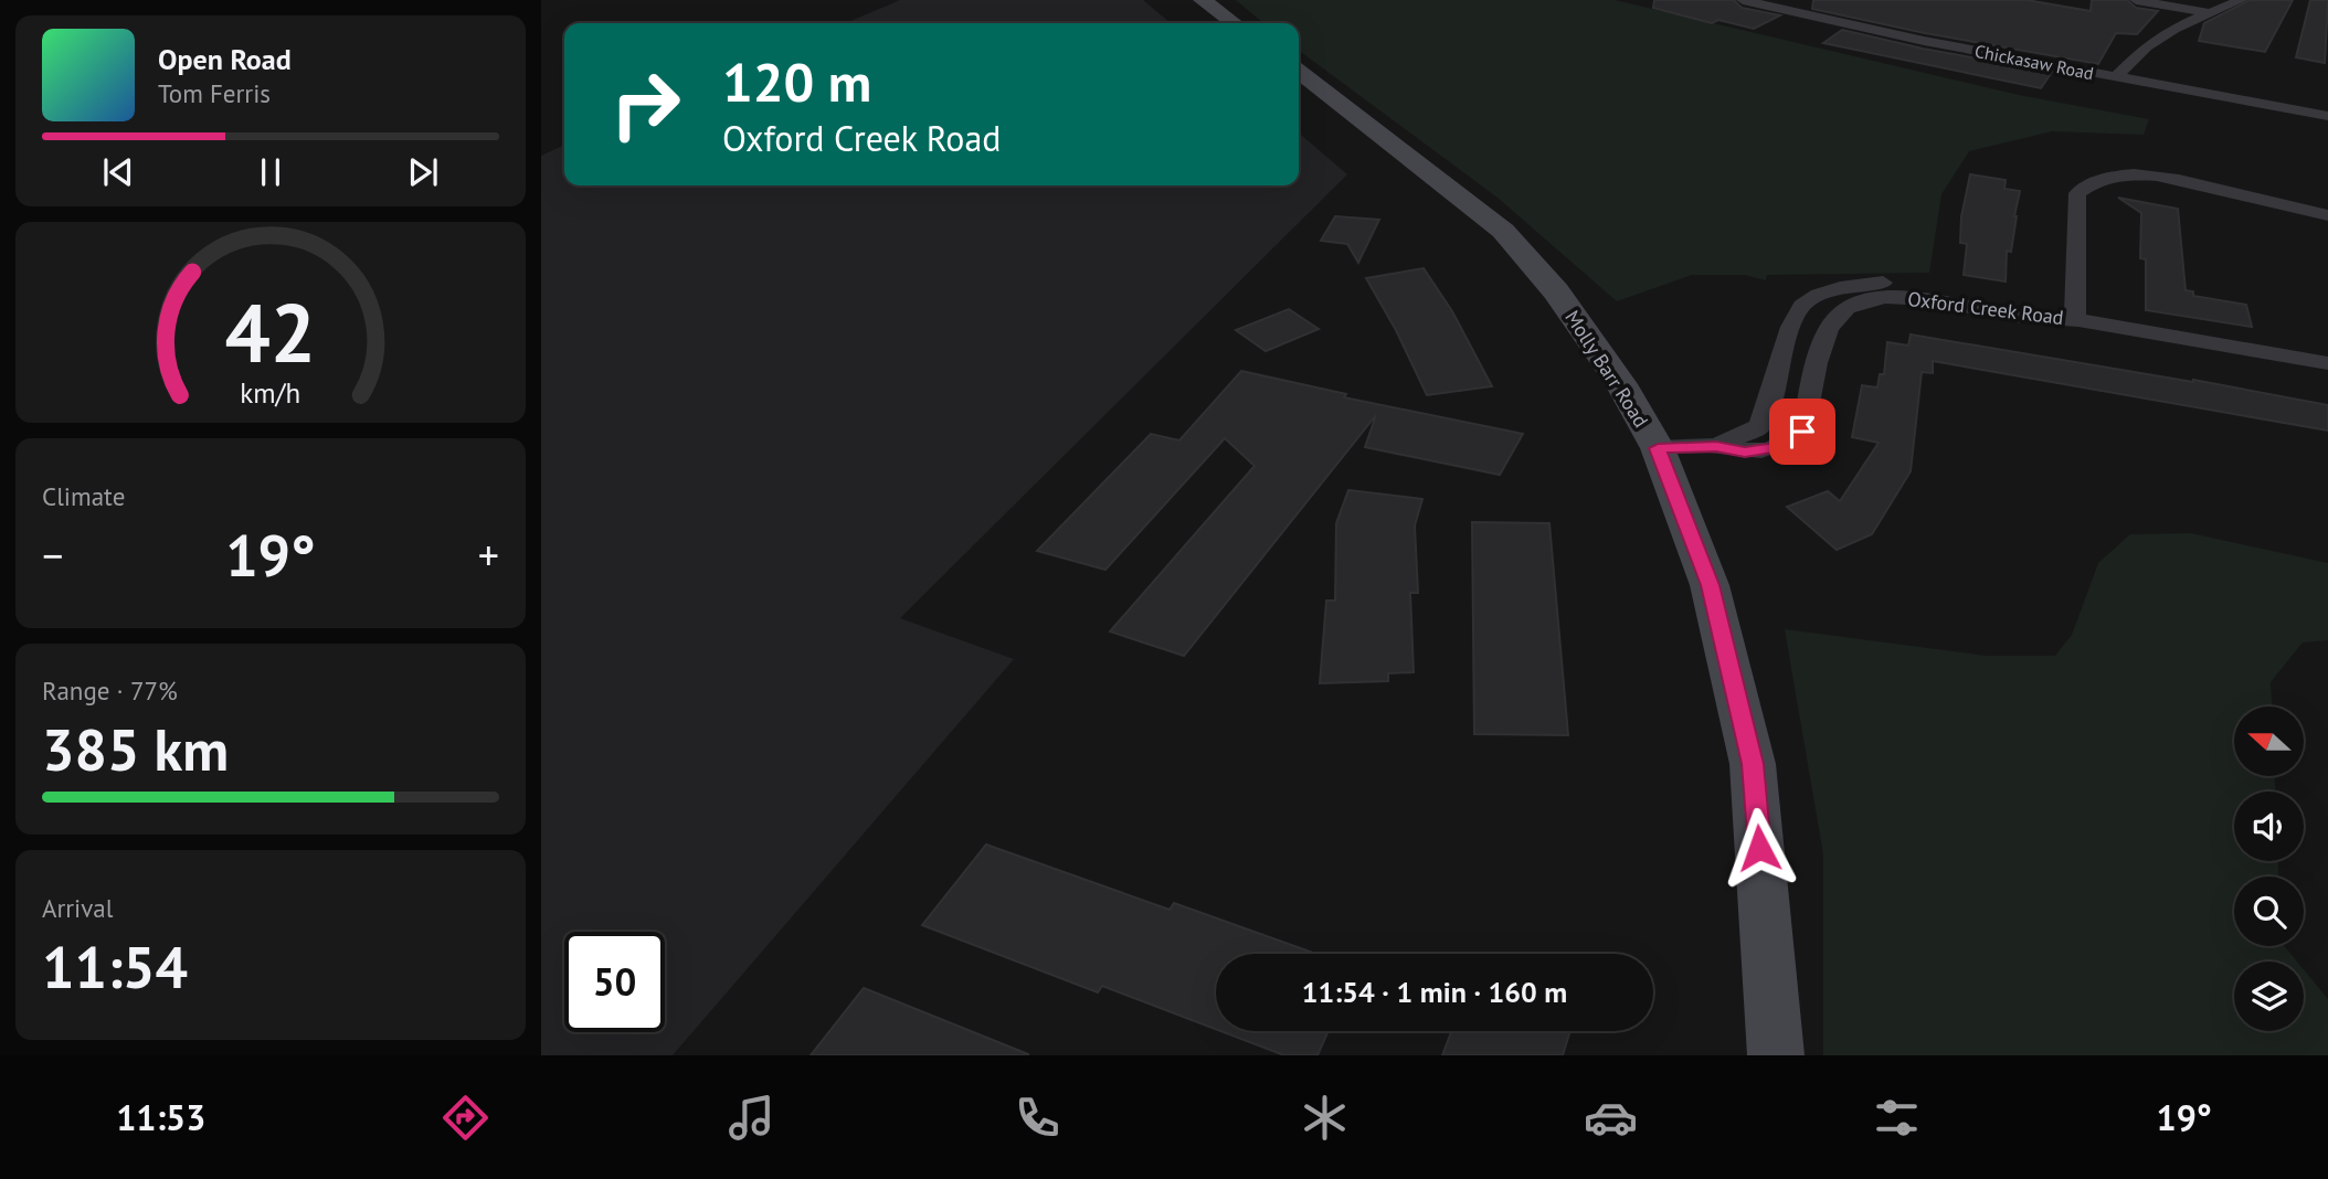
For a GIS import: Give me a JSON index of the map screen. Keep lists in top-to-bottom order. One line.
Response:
{"streets":{"main road":["Molly Barr Road"],"street":["Chickasaw Road","Oxford Creek Road"]},"crossings":[["Oxford Creek Road","Molly Barr Road"]],"north":"left","page":{"turn":["120 m","Oxford Creek Road"],"song":["Open Road","Tom Ferris"],"tile":["Climate",["Range · 77%","385 km"],["Arrival","11:54"]],"heat":["−","19°","+"],"limit":"50","trip":"11:54 · 1 min · 160 m","tabs":["11:53","19°"],"gauge":["42","km/h"]}}
